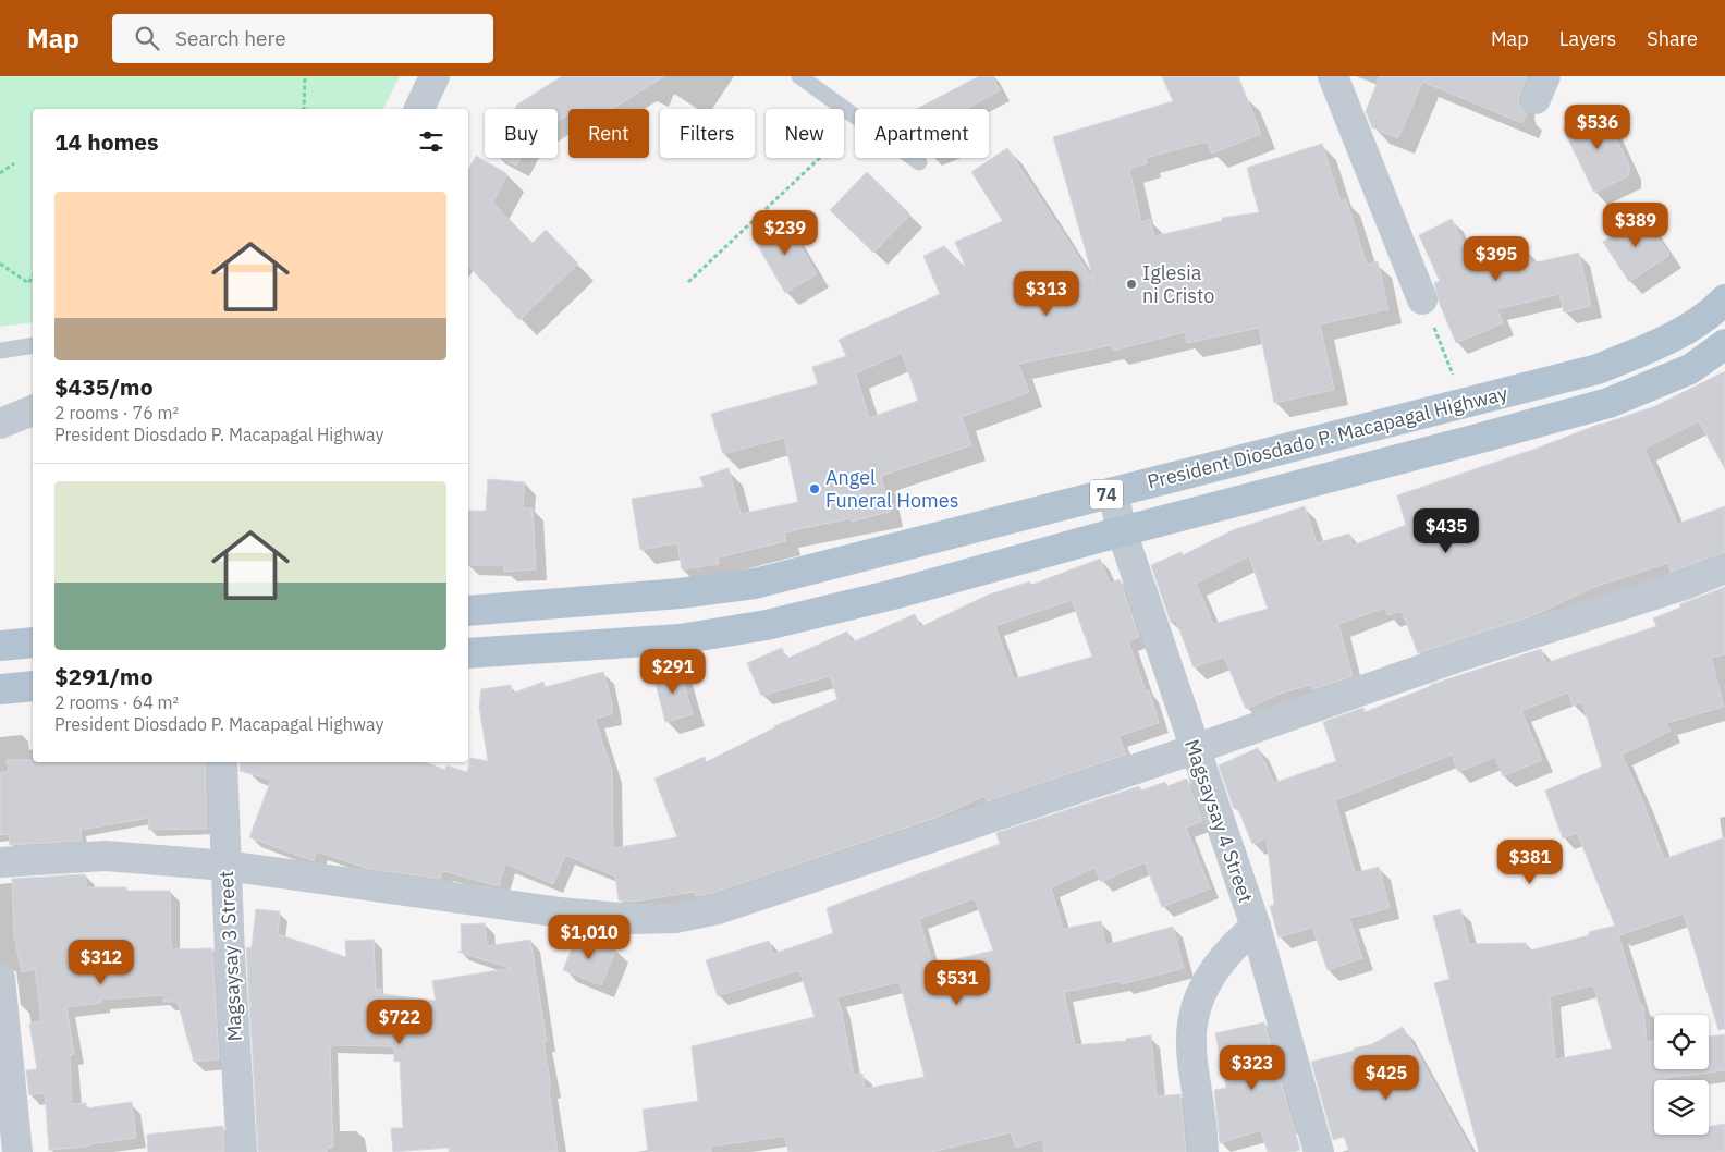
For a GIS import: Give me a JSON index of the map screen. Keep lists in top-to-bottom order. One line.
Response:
{"streets":{"main road":["President Diosdado P. Macapagal Highway","74"],"street":["Magsaysay 4 Street","Magsaysay 3 Street"]},"crossings":[["President Diosdado P. Macapagal Highway","Magsaysay 4 Street"]],"places":["Iglesia ni Cristo","Angel Funeral Homes"],"page":{"header":"Map","search":"Search here","nav":["Map","Layers","Share"],"price":["$536","$389","$239","$395","$313","$435","$291","$381","$1,010","$312","$531","$722","$323","$425"],"chip":["Buy","Rent","Filters","New","Apartment"],"heading":"14 homes","list":[{"name":"$435/mo","note":"2 rooms · 76 m² · President Diosdado P. Macapagal Highway"},{"name":"$291/mo","note":"2 rooms · 64 m² · President Diosdado P. Macapagal Highway"}]}}
